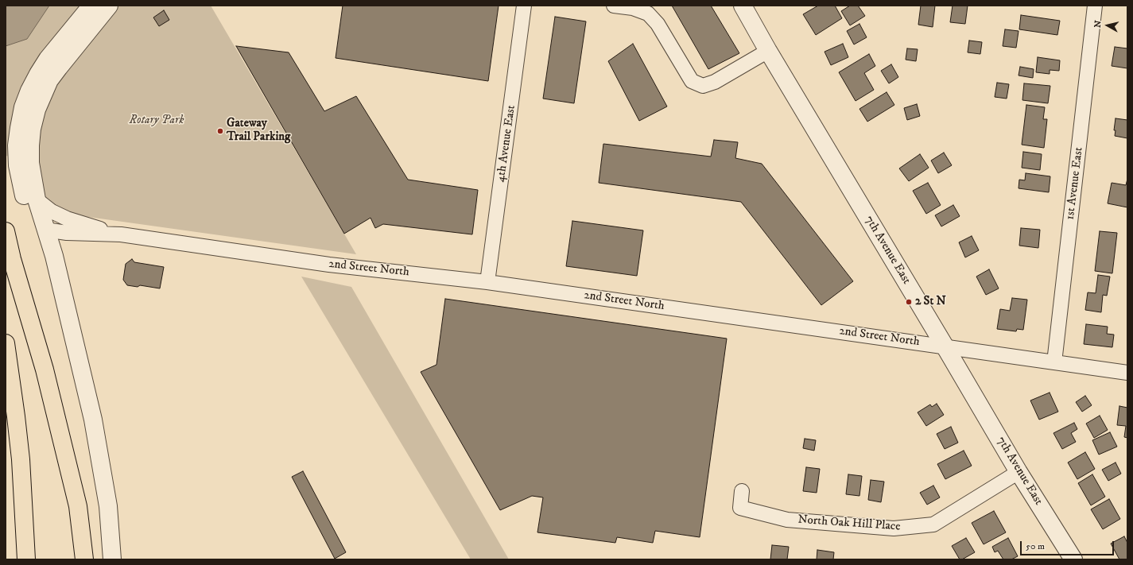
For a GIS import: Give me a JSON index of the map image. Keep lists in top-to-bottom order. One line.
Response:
{"streets":{"street":["4th Avenue East","1st Avenue East","7th Avenue East","2nd Street North","North Oak Hill Place"]},"crossings":[["4th Avenue East","2nd Street North"],["1st Avenue East","2nd Street North"],["7th Avenue East","2nd Street North"],["7th Avenue East","North Oak Hill Place"]],"parks":["Rotary Park"],"places":["Gateway Trail Parking","2 St N"],"scale_bar":"50 m","north":"left"}
